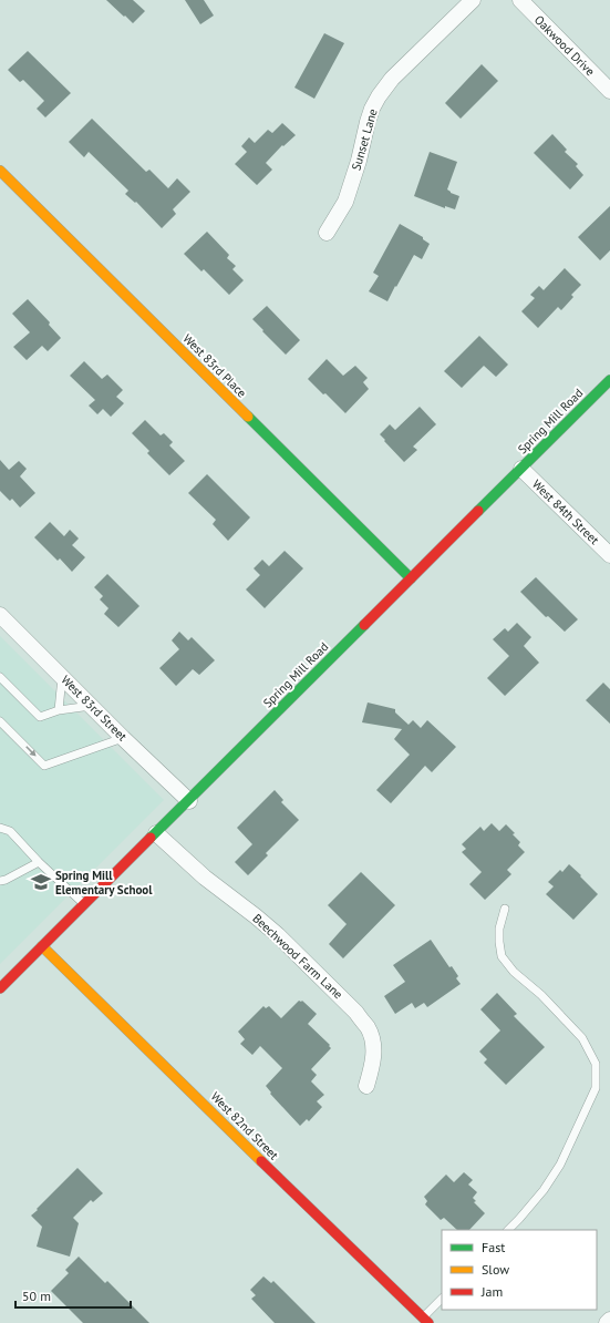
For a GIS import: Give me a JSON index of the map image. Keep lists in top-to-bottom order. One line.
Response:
{"streets":{"street":["Oakwood Drive","Sunset Lane","West 83rd Place","Spring Mill Road","West 84th Street","West 83rd Street","Beechwood Farm Lane","West 82nd Street"]},"crossings":[["West 83rd Place","Spring Mill Road"],["Spring Mill Road","West 84th Street"],["Spring Mill Road","West 83rd Street"],["Spring Mill Road","Beechwood Farm Lane"],["Spring Mill Road","West 82nd Street"]],"places":{"school or university":["Spring Mill Elementary School"]},"legend":["Fast","Slow","Jam"],"scale_bar":"50 m"}
